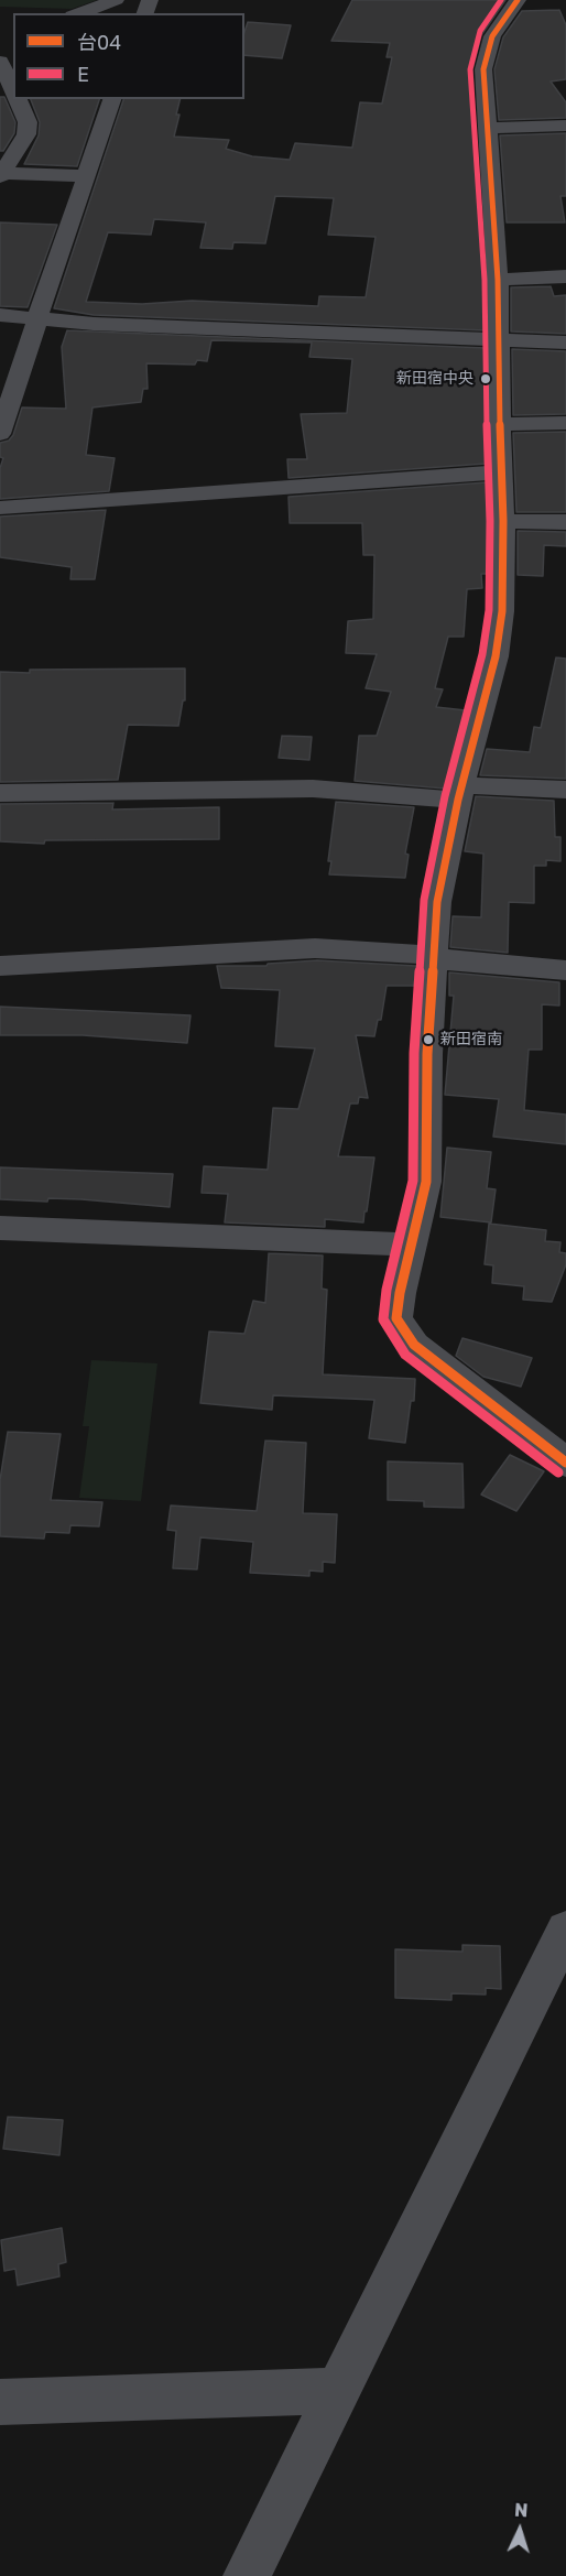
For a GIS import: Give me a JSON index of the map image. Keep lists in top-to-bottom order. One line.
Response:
{"places":["新田宿中央","新田宿南"],"lines":["transit line 台04","transit line E"],"legend":["台04","E"],"north":"top"}
